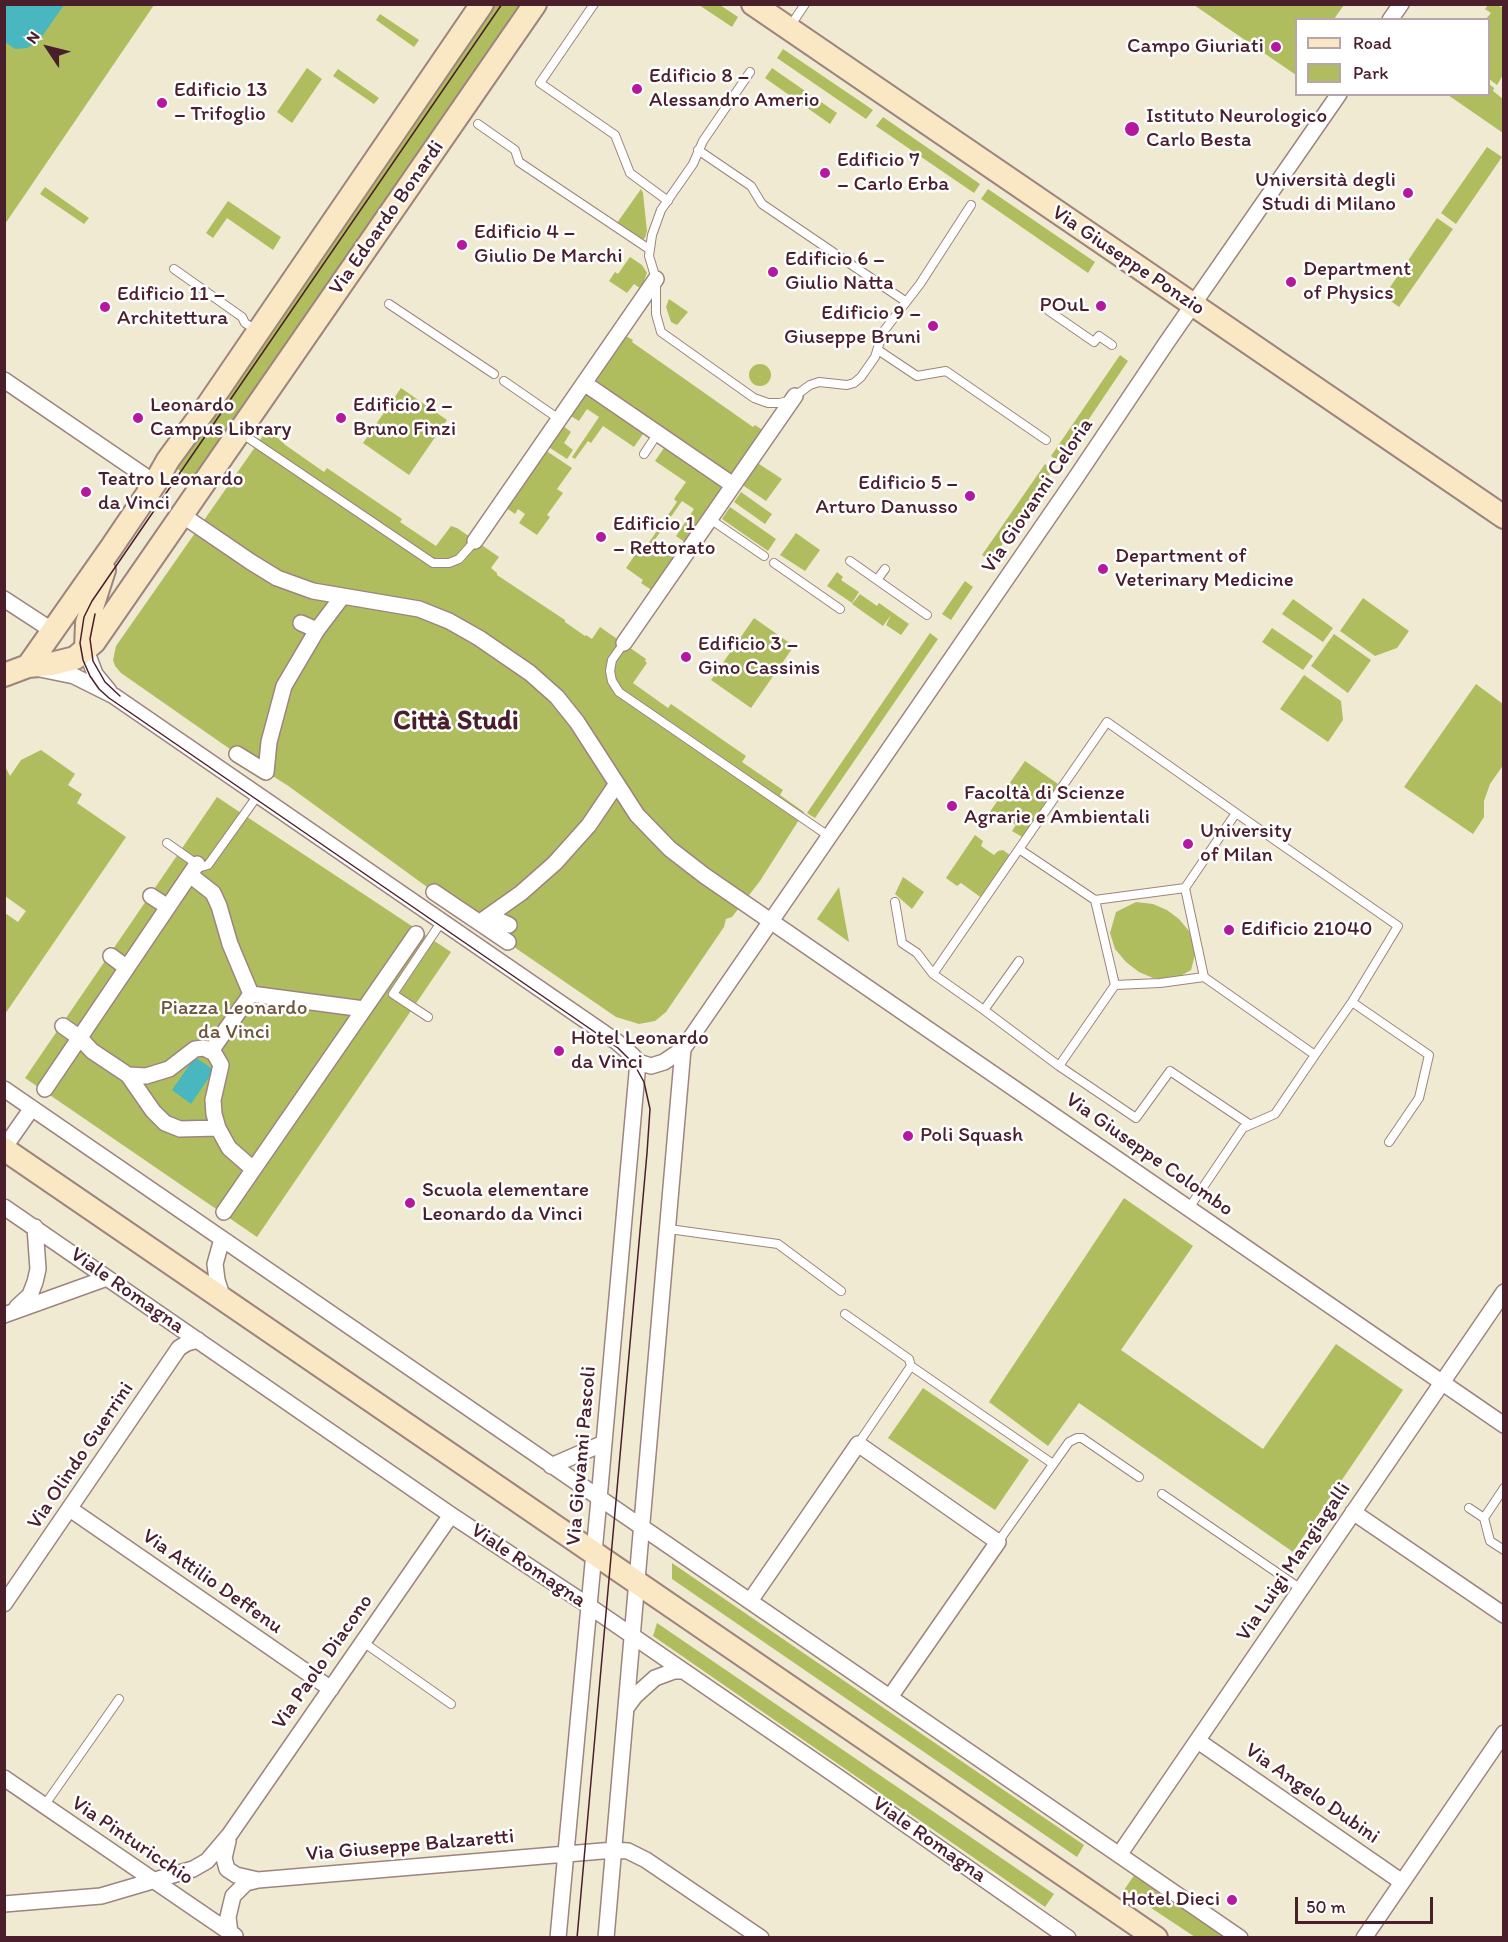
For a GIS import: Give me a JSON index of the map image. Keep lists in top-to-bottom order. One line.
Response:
{"streets":{"street":["Via Edoardo Bonardi","Via Giuseppe Ponzio","Via Giovanni Celoria","Via Giuseppe Colombo","Viale Romagna","Via Olindo Guerrini","Via Giovanni Pascoli","Via Luigi Mangiagalli","Via Attilio Deffenu","Via Paolo Diacono","Via Angelo Dubini","Via Pinturicchio","Via Giuseppe Balzaretti"]},"crossings":[["Via Giuseppe Ponzio","Via Giovanni Celoria"],["Via Giovanni Celoria","Via Giuseppe Colombo"],["Via Giuseppe Colombo","Via Luigi Mangiagalli"],["Viale Romagna","Via Olindo Guerrini"],["Viale Romagna","Via Giovanni Pascoli"],["Viale Romagna","Via Paolo Diacono"],["Via Olindo Guerrini","Via Attilio Deffenu"],["Via Giovanni Pascoli","Via Giuseppe Balzaretti"],["Via Luigi Mangiagalli","Via Angelo Dubini"],["Via Attilio Deffenu","Via Paolo Diacono"],["Via Paolo Diacono","Via Giuseppe Balzaretti"],["Via Pinturicchio","Via Giuseppe Balzaretti"]],"districts":["Città Studi"],"parks":["Piazza Leonardo da Vinci"],"places":["Campo Giuriati","Edificio 8 – Alessandro Amerio","Edificio 13 – Trifoglio","Istituto Neurologico Carlo Besta","Edificio 7 – Carlo Erba","Università degli Studi di Milano","Edificio 4 – Giulio De Marchi","Edificio 6 – Giulio Natta","Department of Physics","POuL","Edificio 11 – Architettura","Edificio 9 – Giuseppe Bruni","Leonardo Campus Library","Edificio 2 – Bruno Finzi","Teatro Leonardo da Vinci","Edificio 5 – Arturo Danusso","Edificio 1 – Rettorato","Department of Veterinary Medicine","Edificio 3 – Gino Cassinis","Facoltà di Scienze Agrarie e Ambientali","University of Milan","Edificio 21040","Hotel Leonardo da Vinci","Poli Squash","Scuola elementare Leonardo da Vinci","Hotel Dieci"],"legend":["Road","Park"],"scale_bar":"50 m","north":"top left"}
